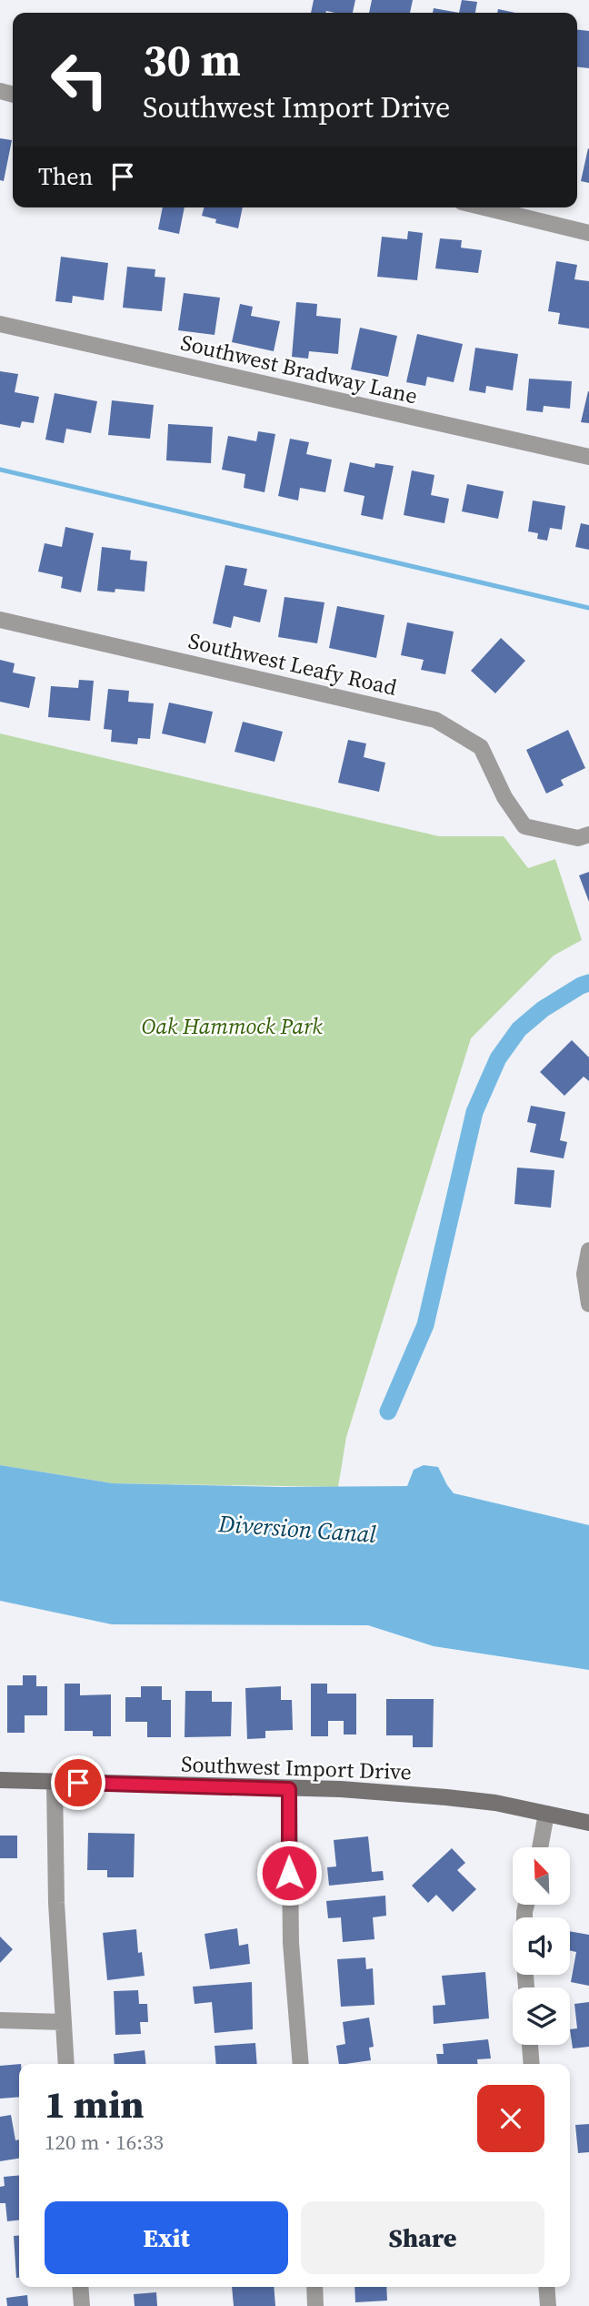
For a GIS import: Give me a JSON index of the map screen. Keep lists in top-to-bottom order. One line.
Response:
{"streets":{"street":["Southwest Bradway Lane","Southwest Leafy Road","Southwest Import Drive"]},"water":["Diversion Canal"],"parks":["Oak Hammock Park"],"north":"top left","page":{"turn":["30 m","Southwest Import Drive"],"then":"Then","heading":["1 min","120 m · 16:33"],"buttons":["Exit","Share"]}}
